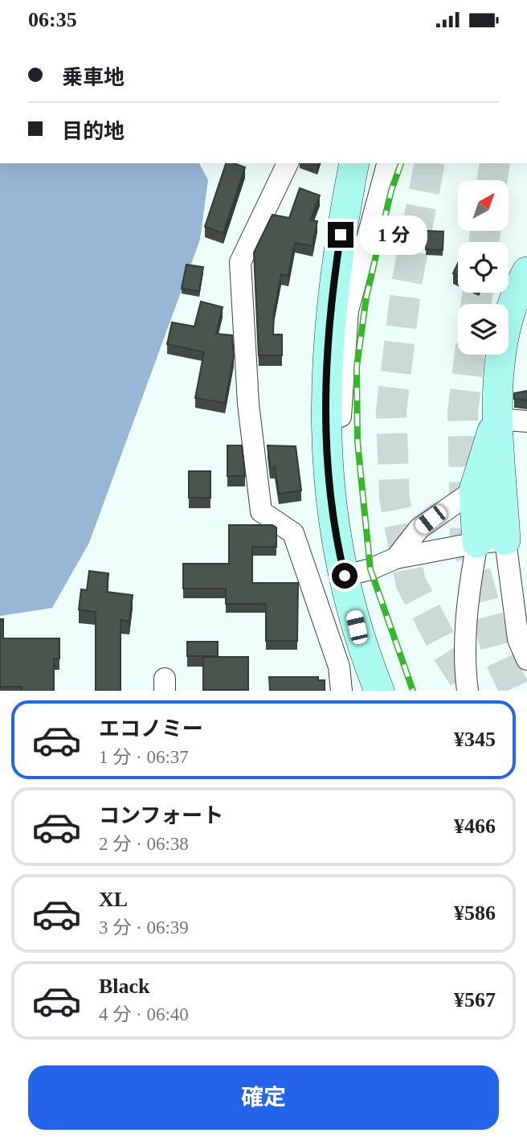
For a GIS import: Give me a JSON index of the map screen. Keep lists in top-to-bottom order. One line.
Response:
{"north":"top right","page":{"status":"06:35","banner":["乗車地","目的地"],"bubble":"1 分","list":[{"name":"エコノミー","note":"1 分 · 06:37","value":"¥345"},{"name":"コンフォート","note":"2 分 · 06:38","value":"¥466"},{"name":"XL","note":"3 分 · 06:39","value":"¥586"},{"name":"Black","note":"4 分 · 06:40","value":"¥567"}],"buttons":"確定"}}
